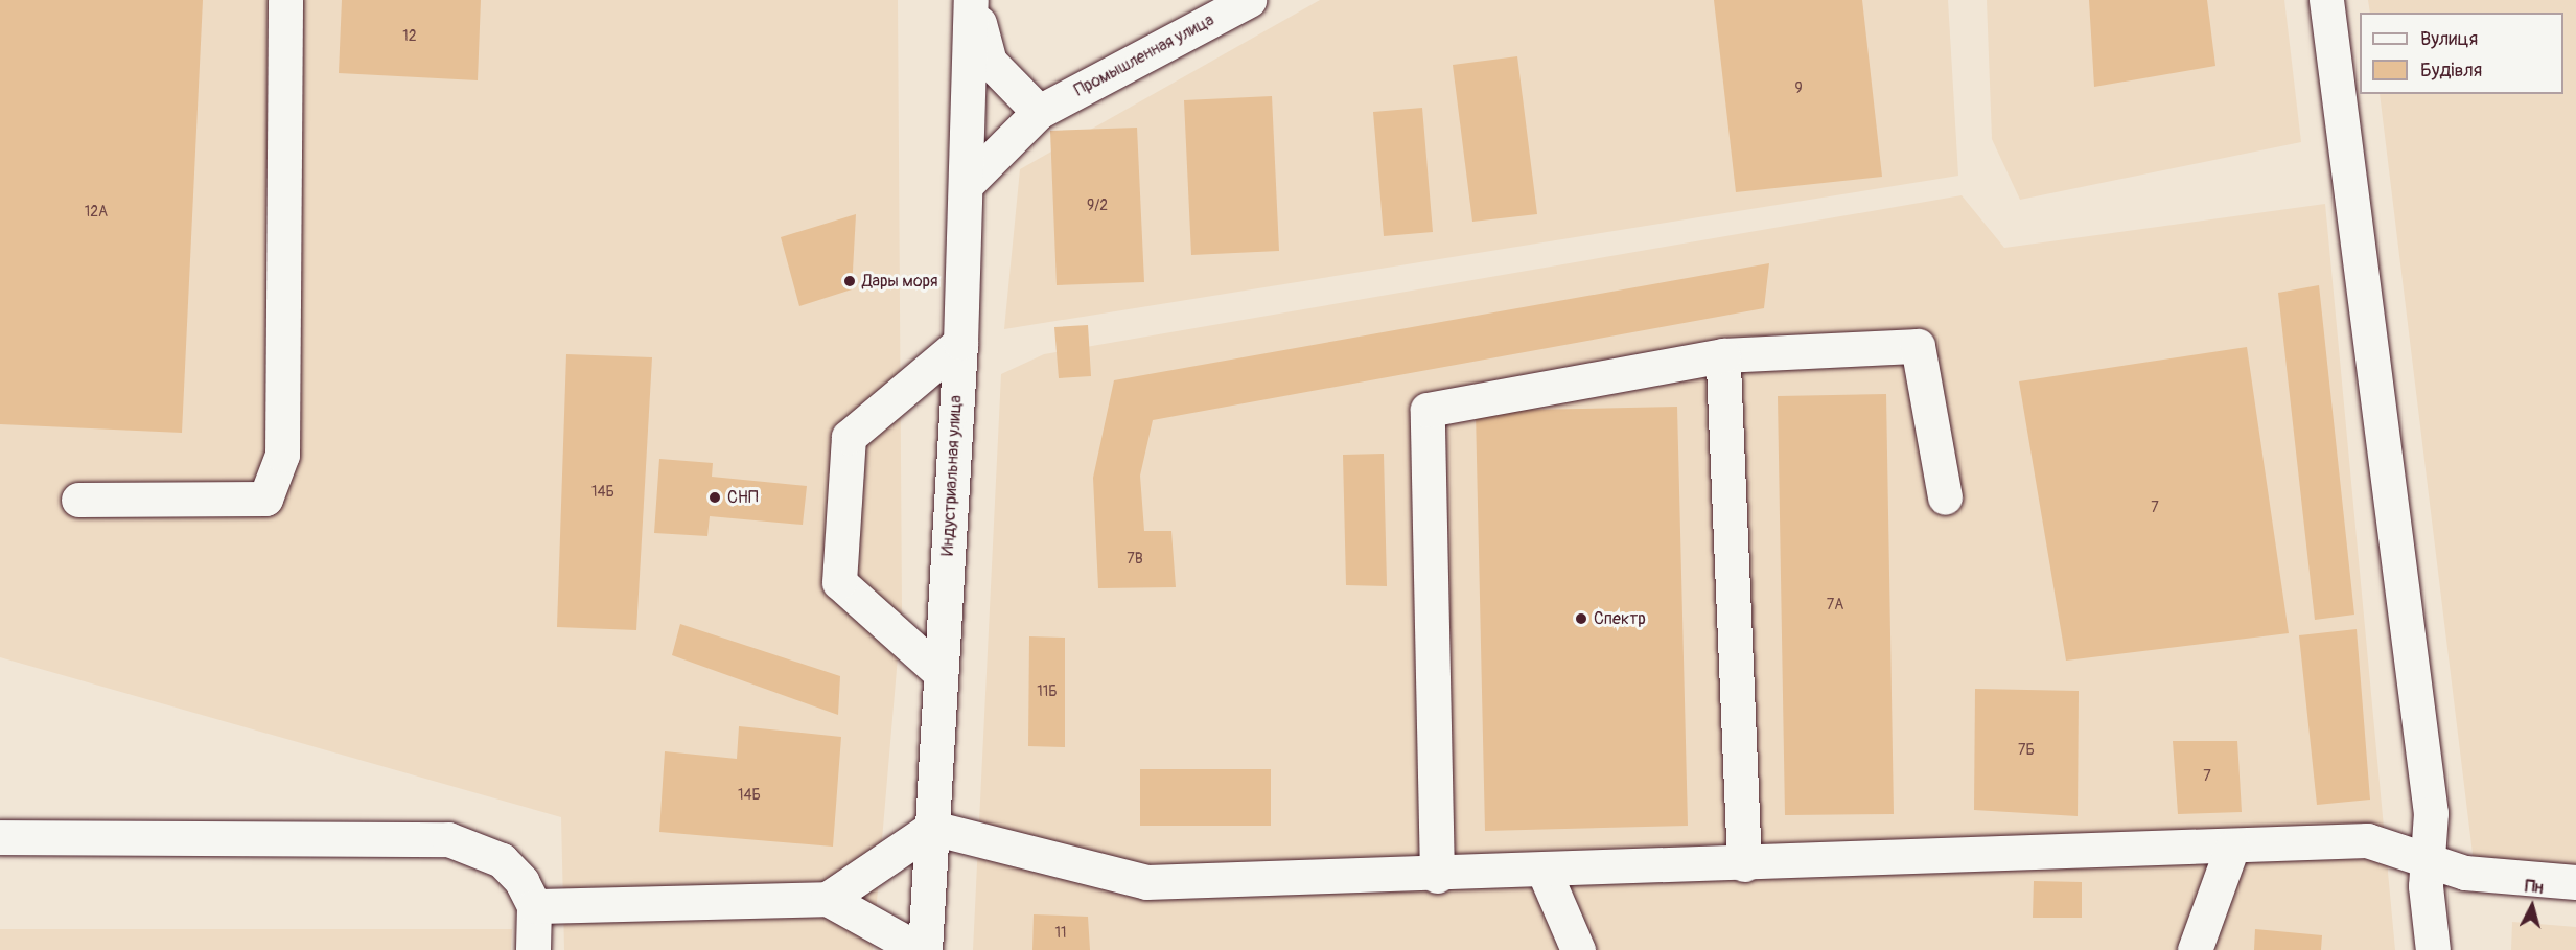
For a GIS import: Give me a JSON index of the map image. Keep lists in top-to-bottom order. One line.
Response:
{"streets":{"street":["Промышленная улица","Индустриальная улица"]},"crossings":[["Промышленная улица","Индустриальная улица"]],"places":["Дары моря","СНП","Спектр"],"house_numbers":["12","9","9/2","12А","14Б","7","7В","7А","11Б","7Б","7","14Б","11"],"legend":["Вулиця","Будівля"],"north":"top"}
